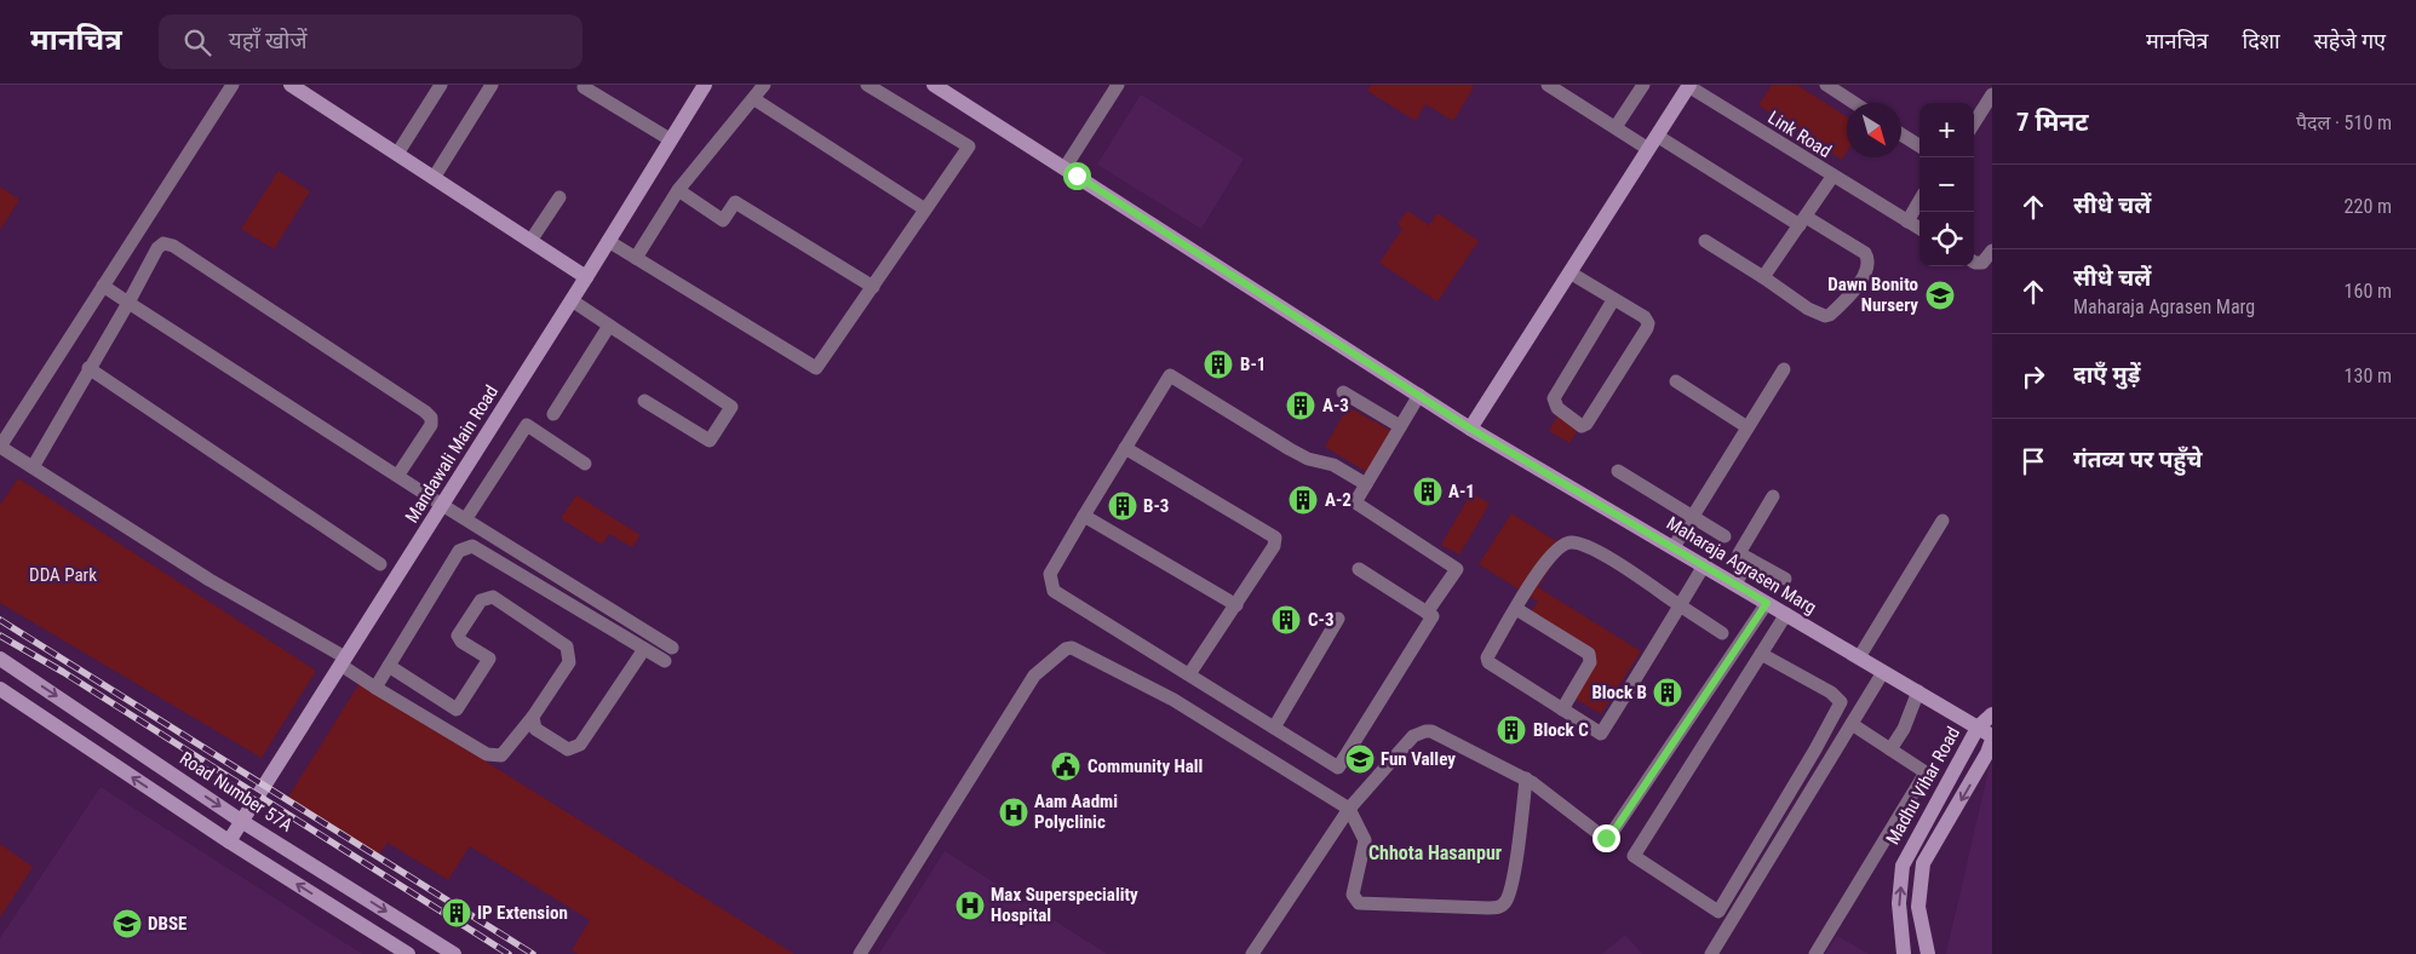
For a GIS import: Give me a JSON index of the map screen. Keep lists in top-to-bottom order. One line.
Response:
{"streets":{"street":["Link Road","Mandawali Main Road","Maharaja Agrasen Marg","Madhu Vihar Road","Road Number 57A"]},"crossings":[["Mandawali Main Road","Road Number 57A"],["Maharaja Agrasen Marg","Madhu Vihar Road"]],"districts":["Chhota Hasanpur"],"parks":["DDA Park"],"places":{"school or university":["Dawn Bonito Nursery","Fun Valley","DBSE"],"building":["B-1","A-3","A-1","A-2","B-3","C-3","Block B","Block C","IP Extension"],"public building":["Community Hall"],"hospital":["Aam Aadmi Polyclinic","Max Superspeciality Hospital"]},"north":"bottom right","page":{"header":"मानचित्र","search":"यहाँ खोजें","nav":["मानचित्र","दिशा","सहेजे गए"],"heading":["7 मिनट","पैदल · 510 m"],"map_buttons":["+","−"],"list":[["सीधे चलें","220 m"],["सीधे चलें","Maharaja Agrasen Marg","160 m"],["दाएँ मुड़ें","130 m"],"गंतव्य पर पहुँचे"]}}
